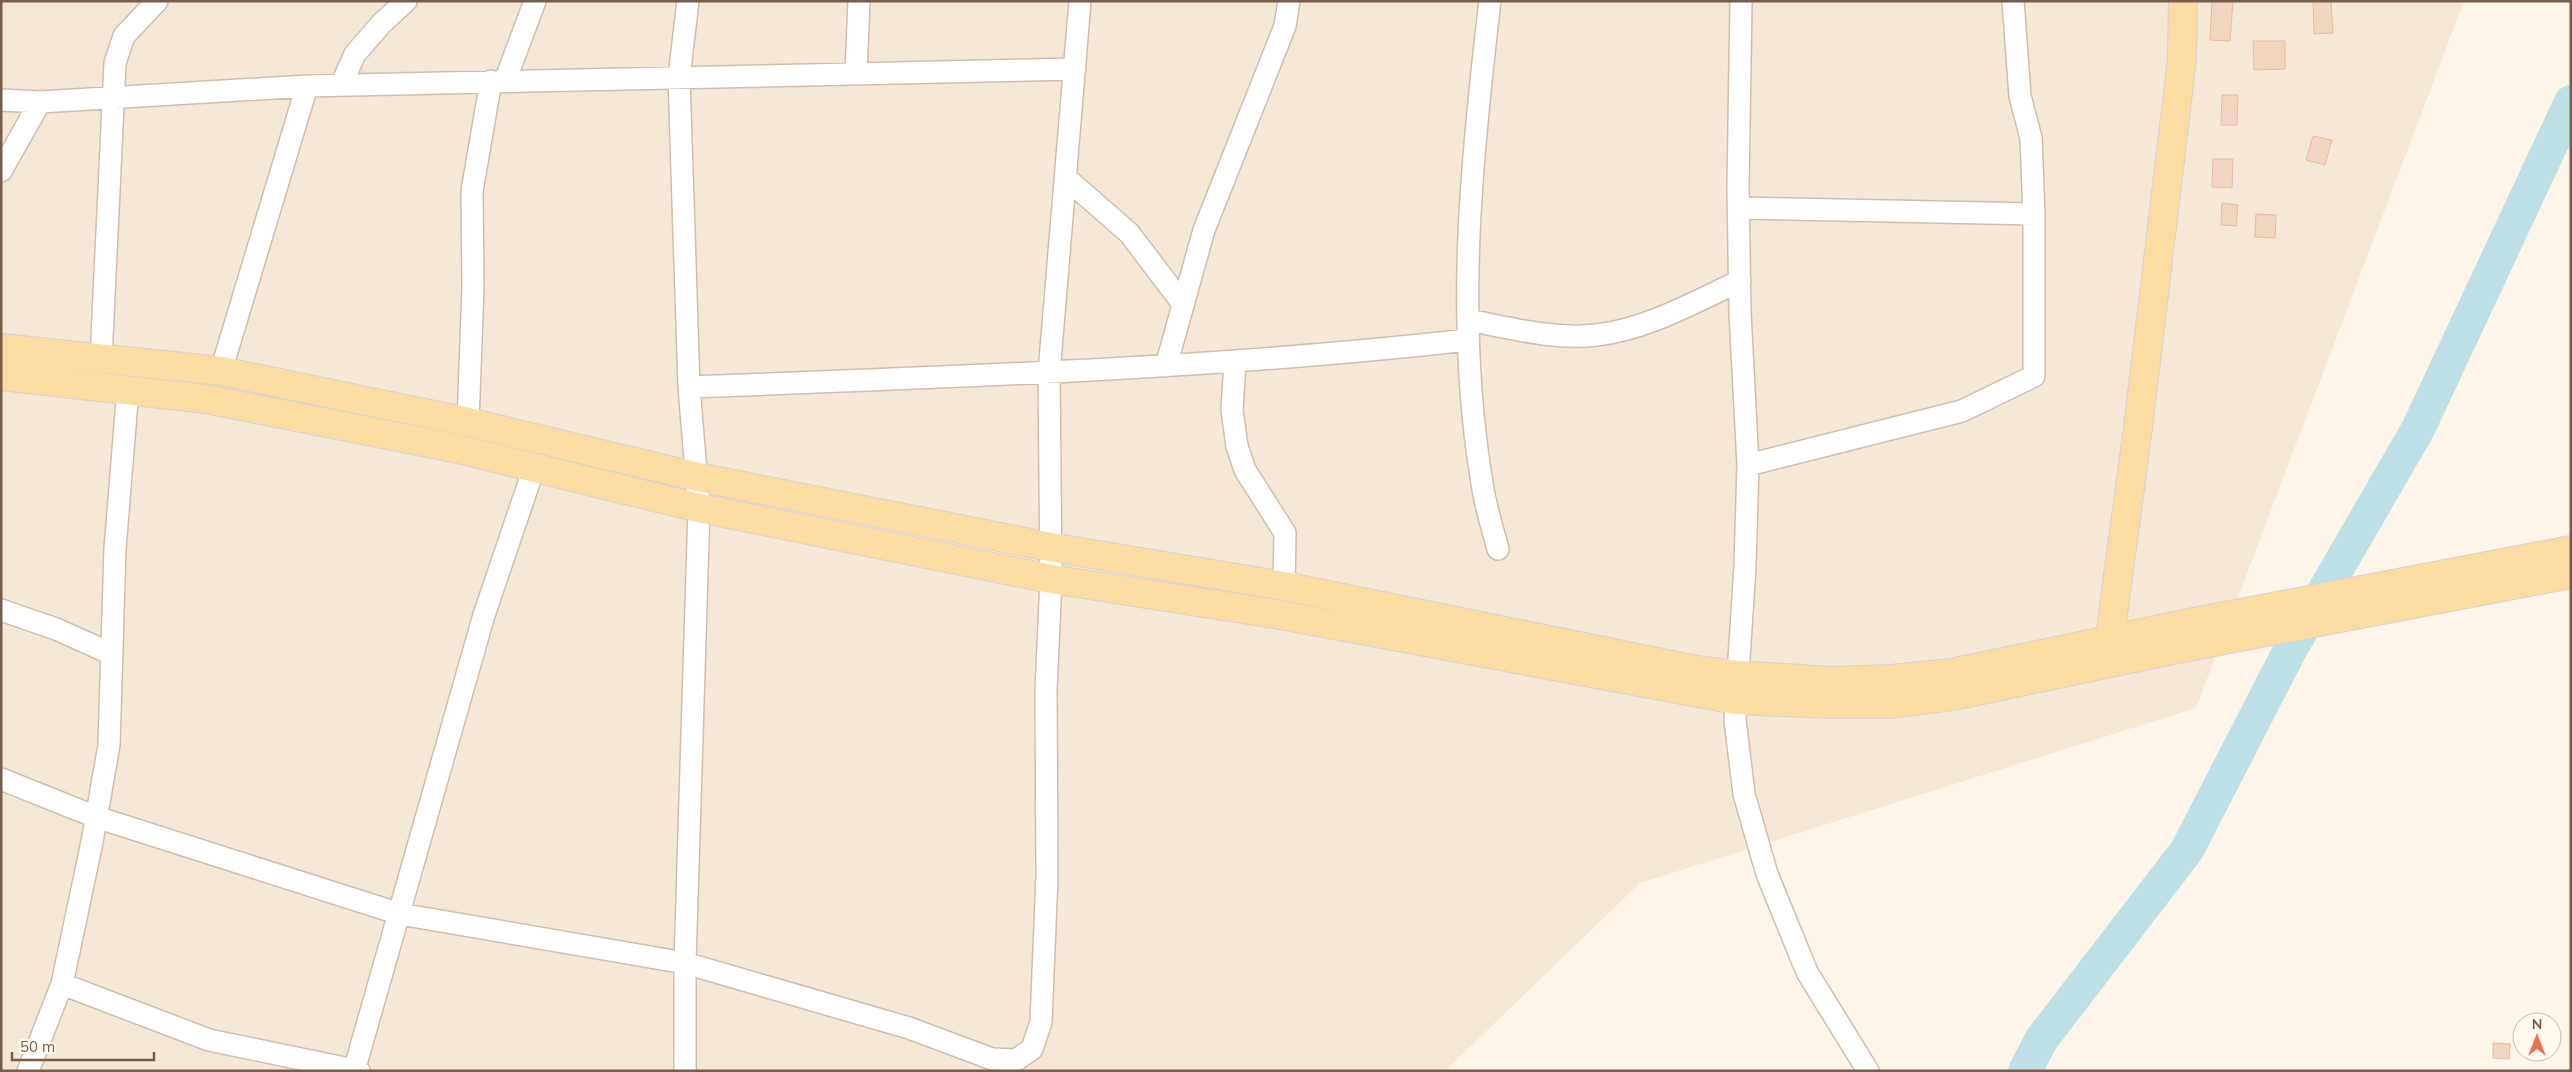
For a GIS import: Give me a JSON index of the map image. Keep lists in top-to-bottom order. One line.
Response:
{"scale_bar":"50 m","north":"top"}
